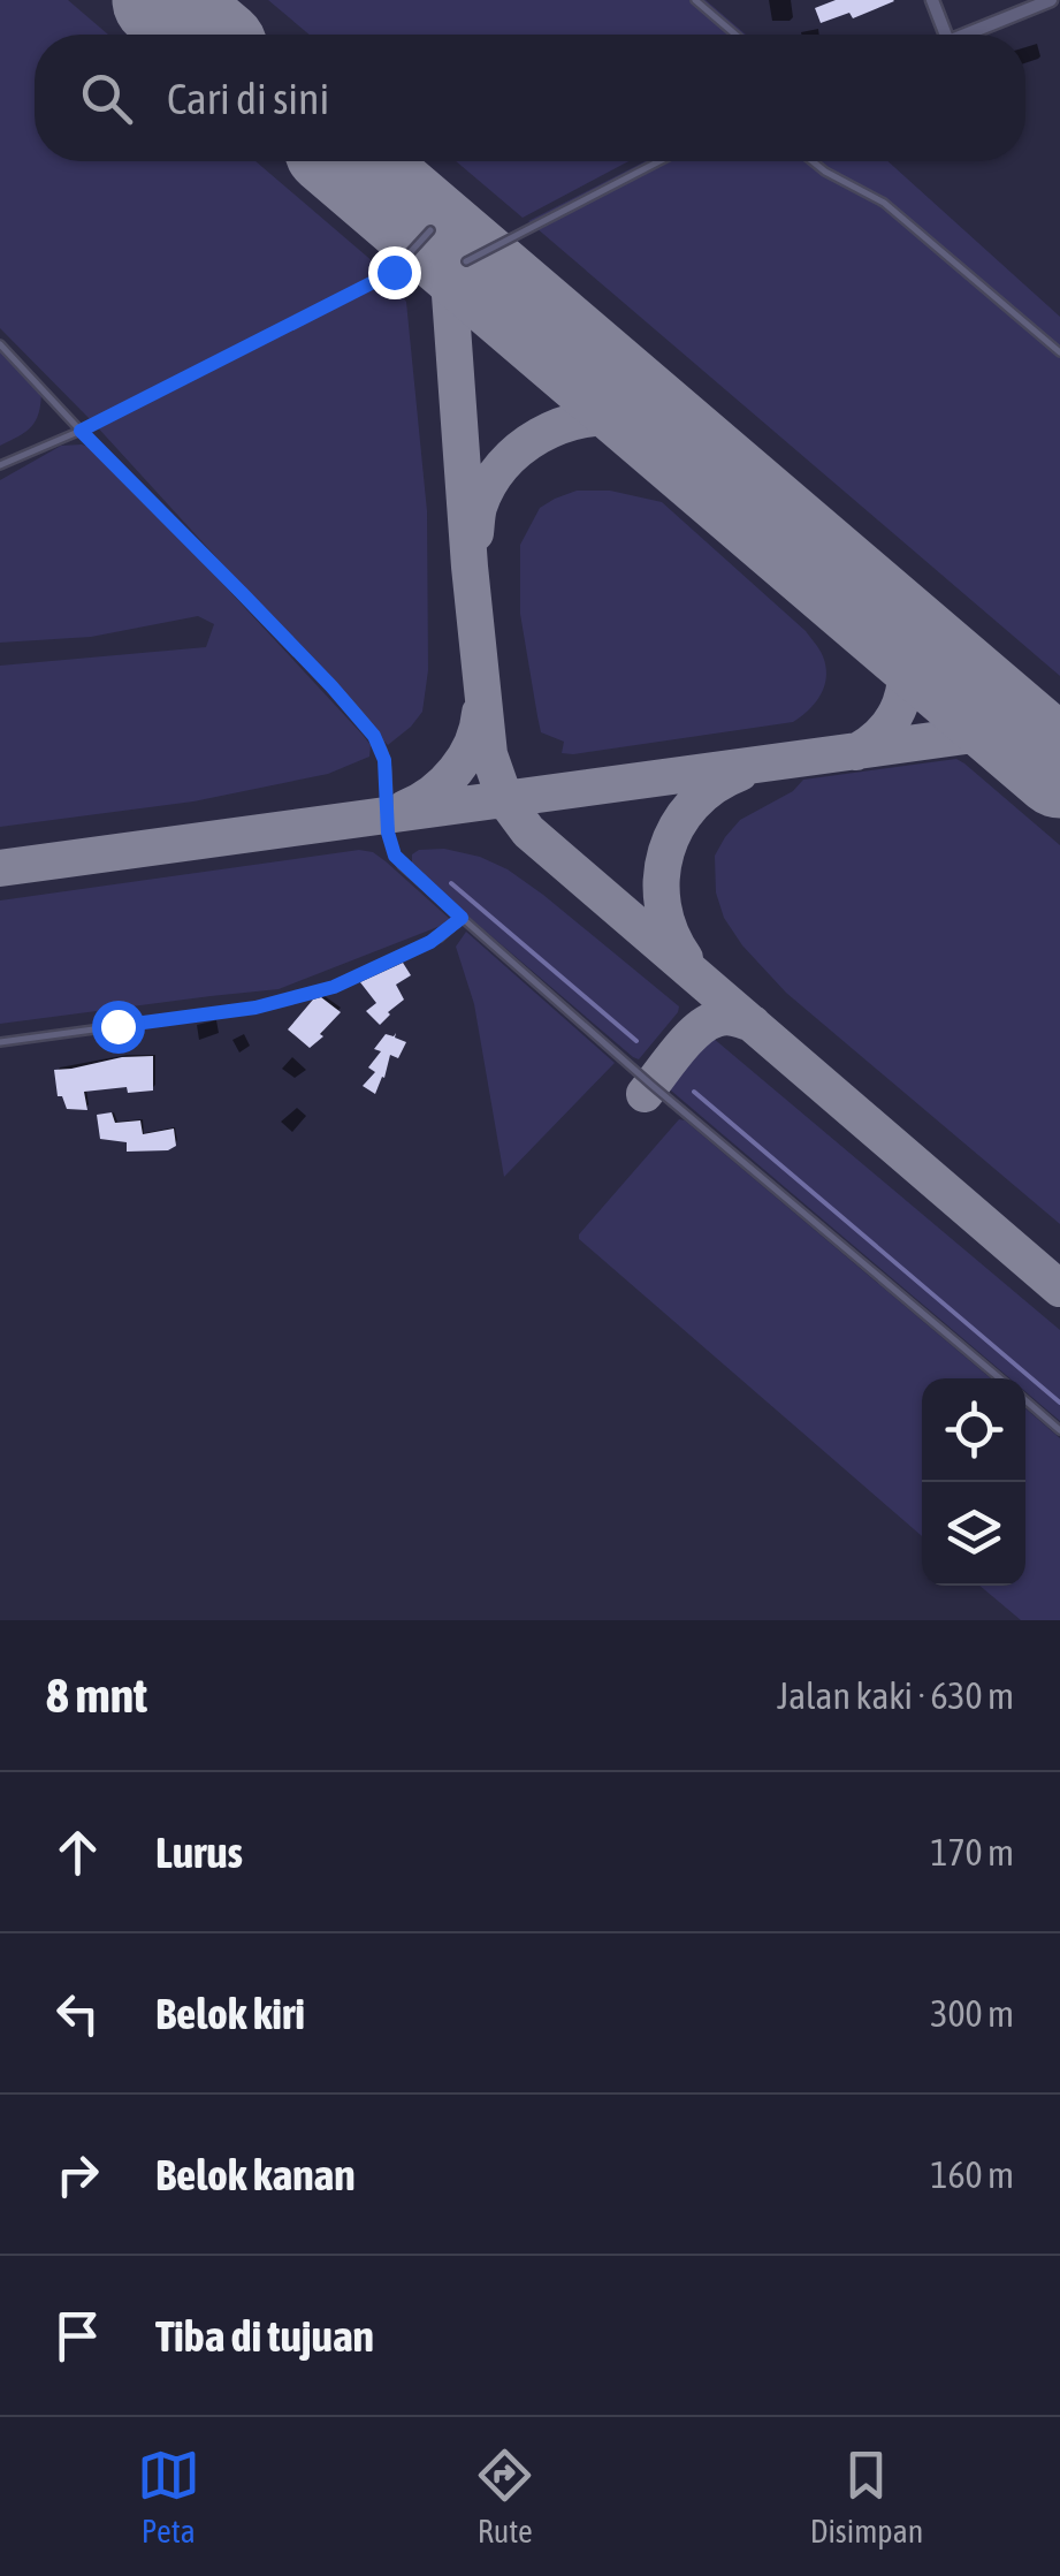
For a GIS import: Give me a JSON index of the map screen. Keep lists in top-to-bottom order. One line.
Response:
{"page":{"search":"Cari di sini","heading":["8 mnt","Jalan kaki · 630 m"],"list":[["Lurus","170 m"],["Belok kiri","300 m"],["Belok kanan","160 m"],"Tiba di tujuan"],"nav":["Peta","Rute","Disimpan"]}}
